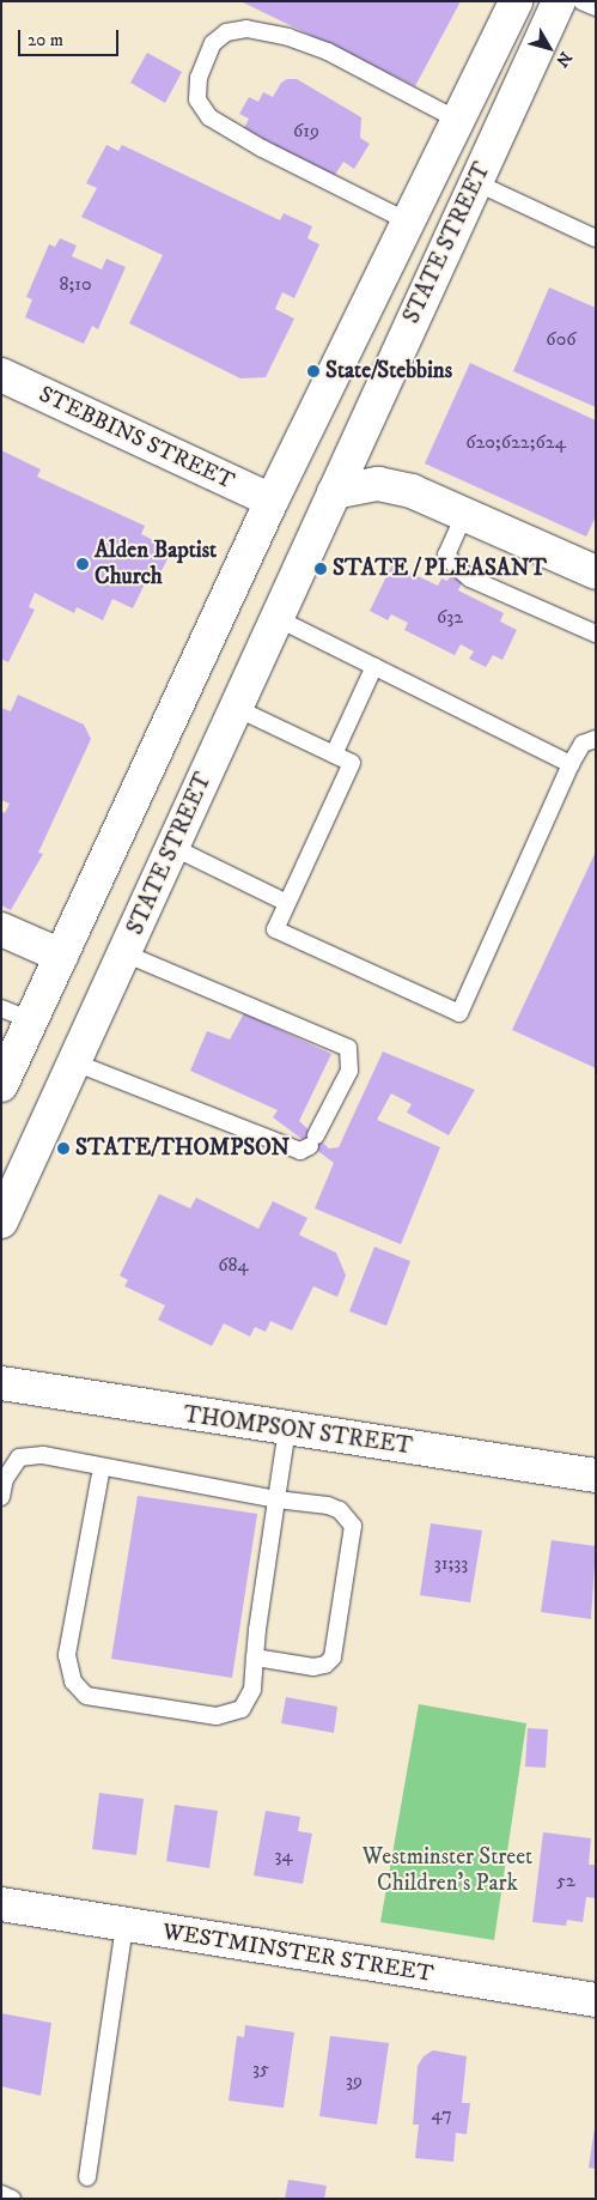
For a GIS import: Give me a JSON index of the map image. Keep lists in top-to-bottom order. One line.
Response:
{"streets":{"main road":["STATE STREET","STEBBINS STREET","THOMPSON STREET","WESTMINSTER STREET"]},"crossings":[["STATE STREET","STEBBINS STREET"]],"parks":["Westminster Street Children’s Park"],"places":["State/Stebbins","Alden Baptist Church","STATE / PLEASANT","STATE/THOMPSON"],"house_numbers":["619","8;10","606","620;622;624","632","684","31;33","34","52","35","39","47"],"scale_bar":"20 m","north":"bottom right"}
